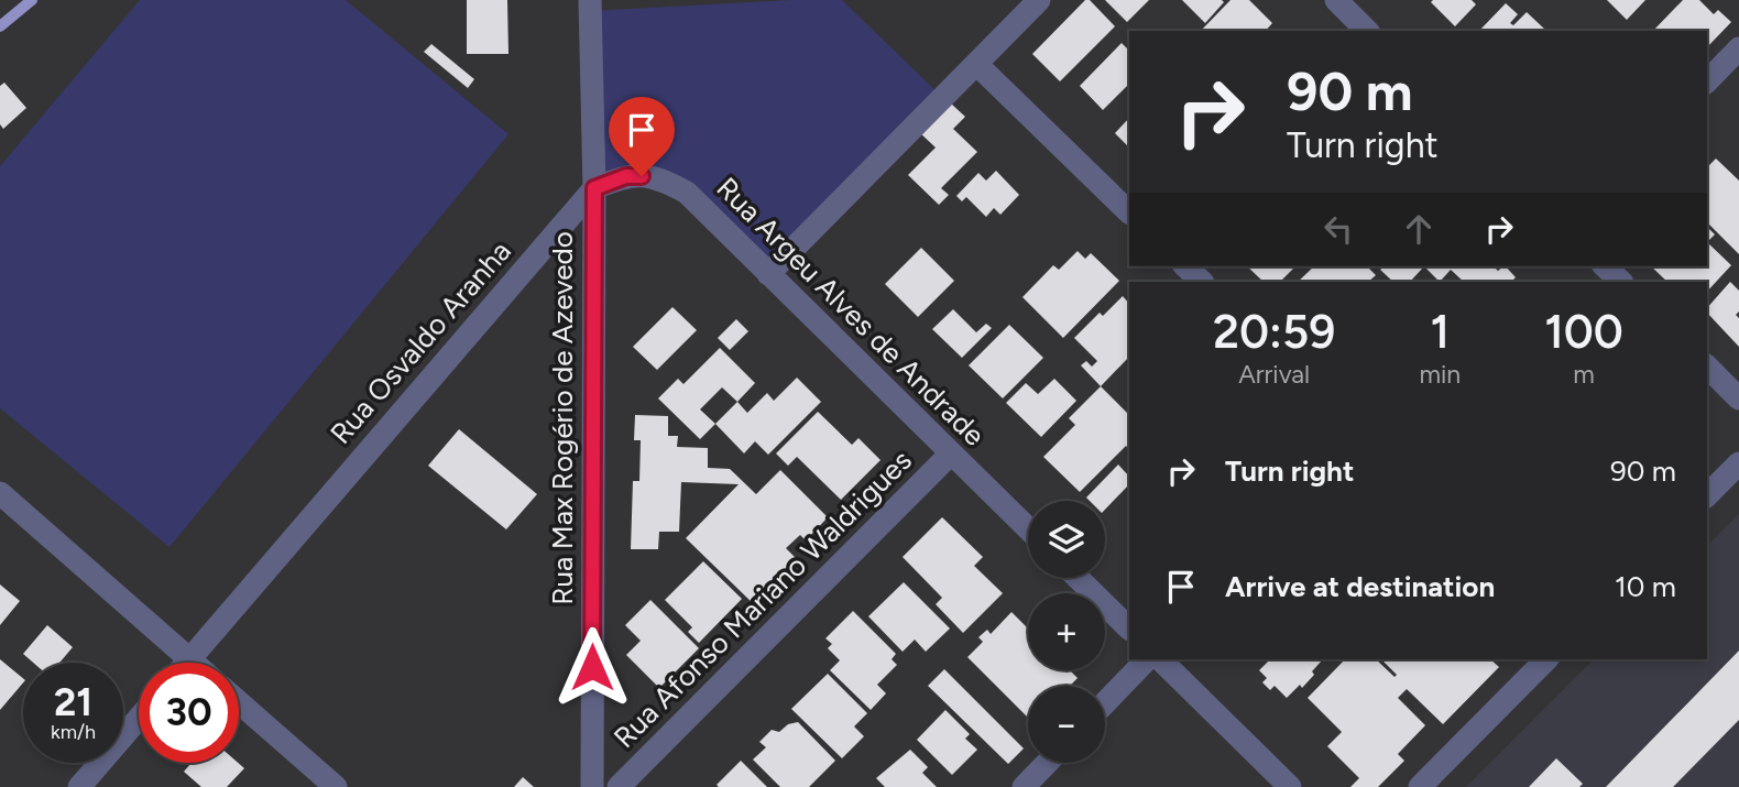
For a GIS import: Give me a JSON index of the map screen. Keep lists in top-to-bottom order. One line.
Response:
{"streets":{"street":["Rua Argeu Alves de Andrade","Rua Osvaldo Aranha","Rua Max Rogério de Azevedo","Rua Afonso Mariano Waldrigues"]},"crossings":[["Rua Argeu Alves de Andrade","Rua Osvaldo Aranha"],["Rua Argeu Alves de Andrade","Rua Max Rogério de Azevedo"],["Rua Argeu Alves de Andrade","Rua Afonso Mariano Waldrigues"],["Rua Osvaldo Aranha","Rua Max Rogério de Azevedo"]],"page":{"turn":["90 m","Turn right"],"eta":["20:59","Arrival","1","min","100","m"],"list":[{"name":"Turn right","value":"90 m"},{"name":"Arrive at destination","value":"10 m"}],"map_buttons":["+","−"],"speed":"21 km/h","limit":"30"}}
